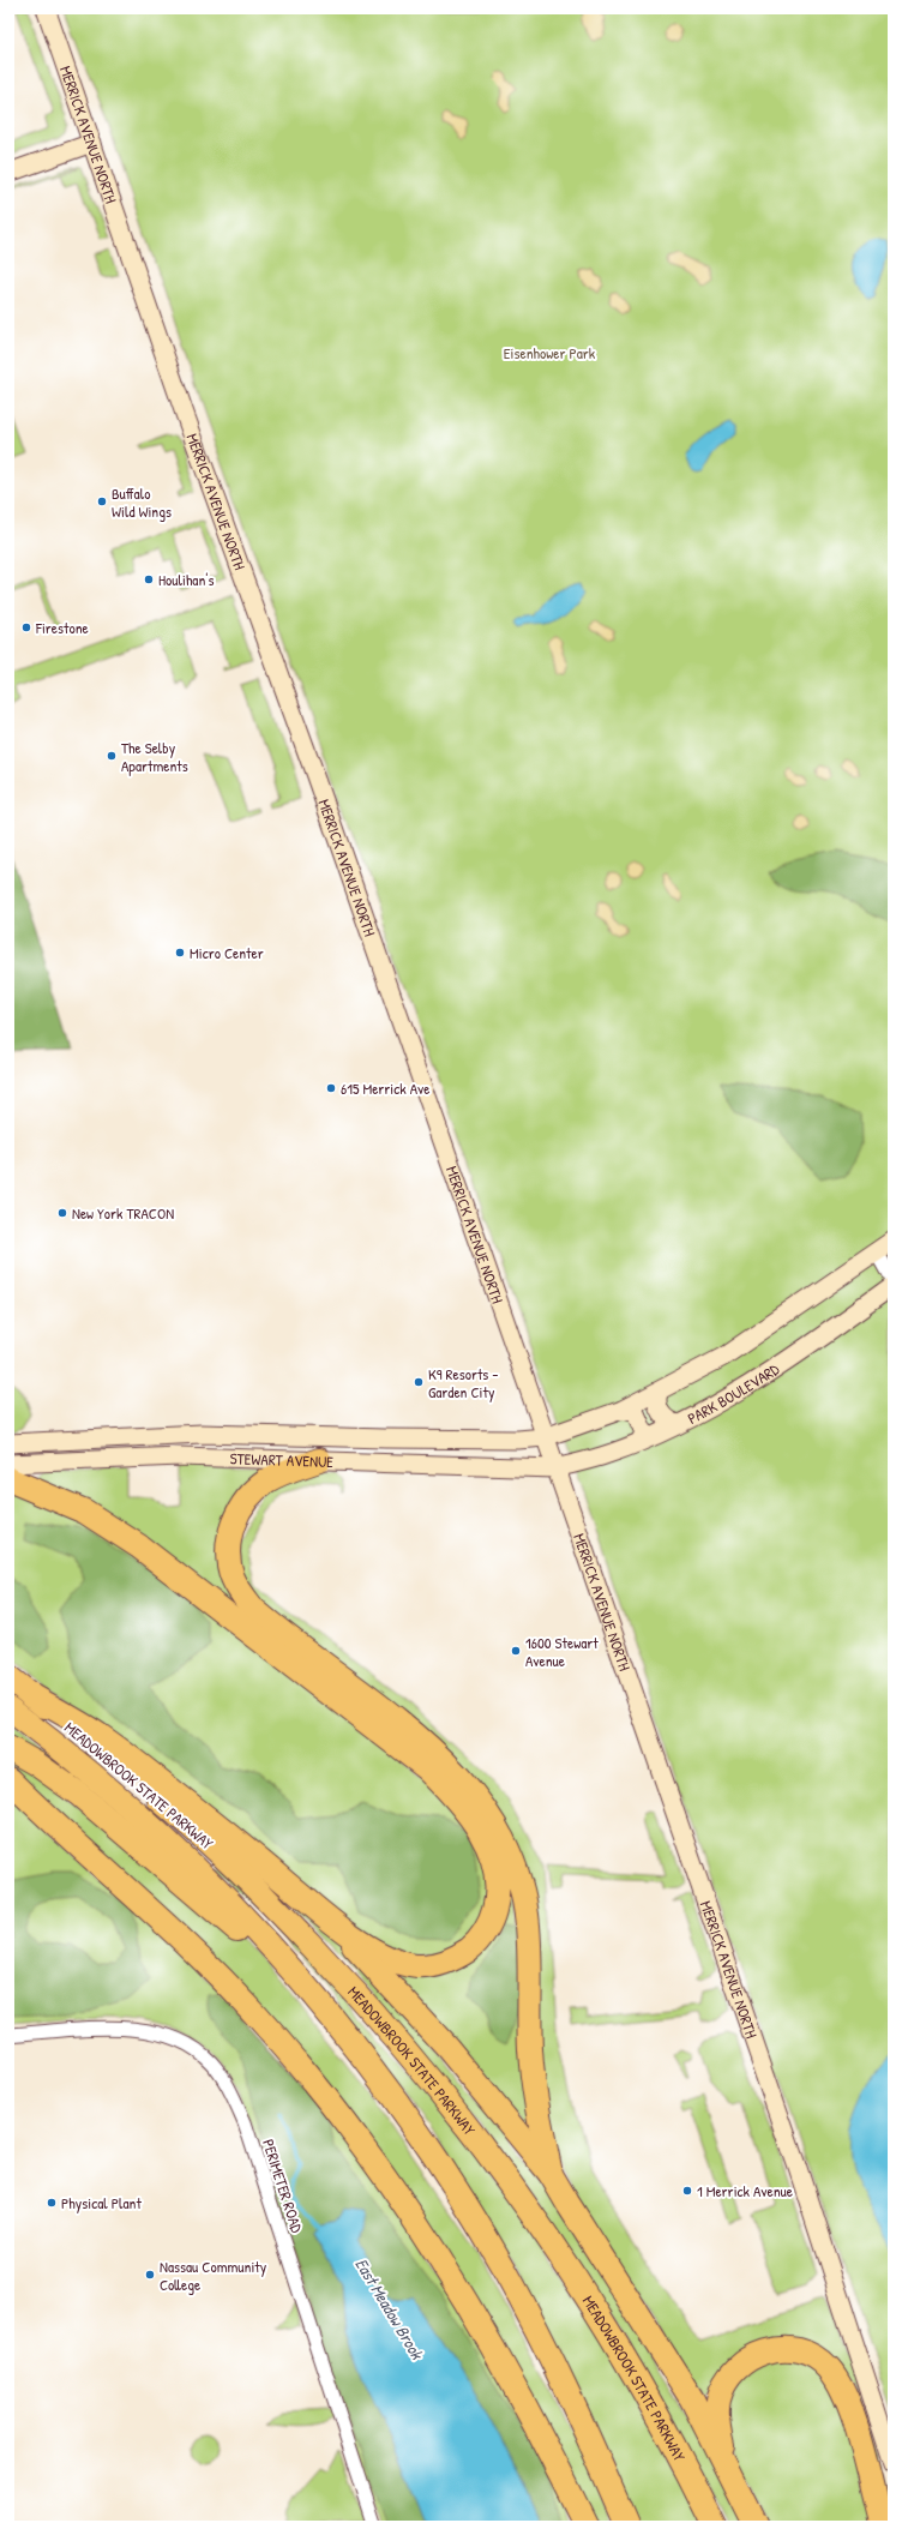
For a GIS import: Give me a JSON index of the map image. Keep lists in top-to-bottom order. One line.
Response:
{"streets":{"highway":["MEADOWBROOK STATE PARKWAY"],"main road":["MERRICK AVENUE NORTH","PARK BOULEVARD","STEWART AVENUE"],"street":["PERIMETER ROAD"]},"crossings":[["MERRICK AVENUE NORTH","PARK BOULEVARD"],["MERRICK AVENUE NORTH","STEWART AVENUE"],["PARK BOULEVARD","STEWART AVENUE"]],"water":["East Meadow Brook"],"parks":["Eisenhower Park"],"places":["Buffalo Wild Wings","Houlihan's","Firestone","The Selby Apartments","Micro Center","615 Merrick Ave","New York TRACON","K9 Resorts - Garden City","1600 Stewart Avenue","1 Merrick Avenue","Physical Plant","Nassau Community College"]}
